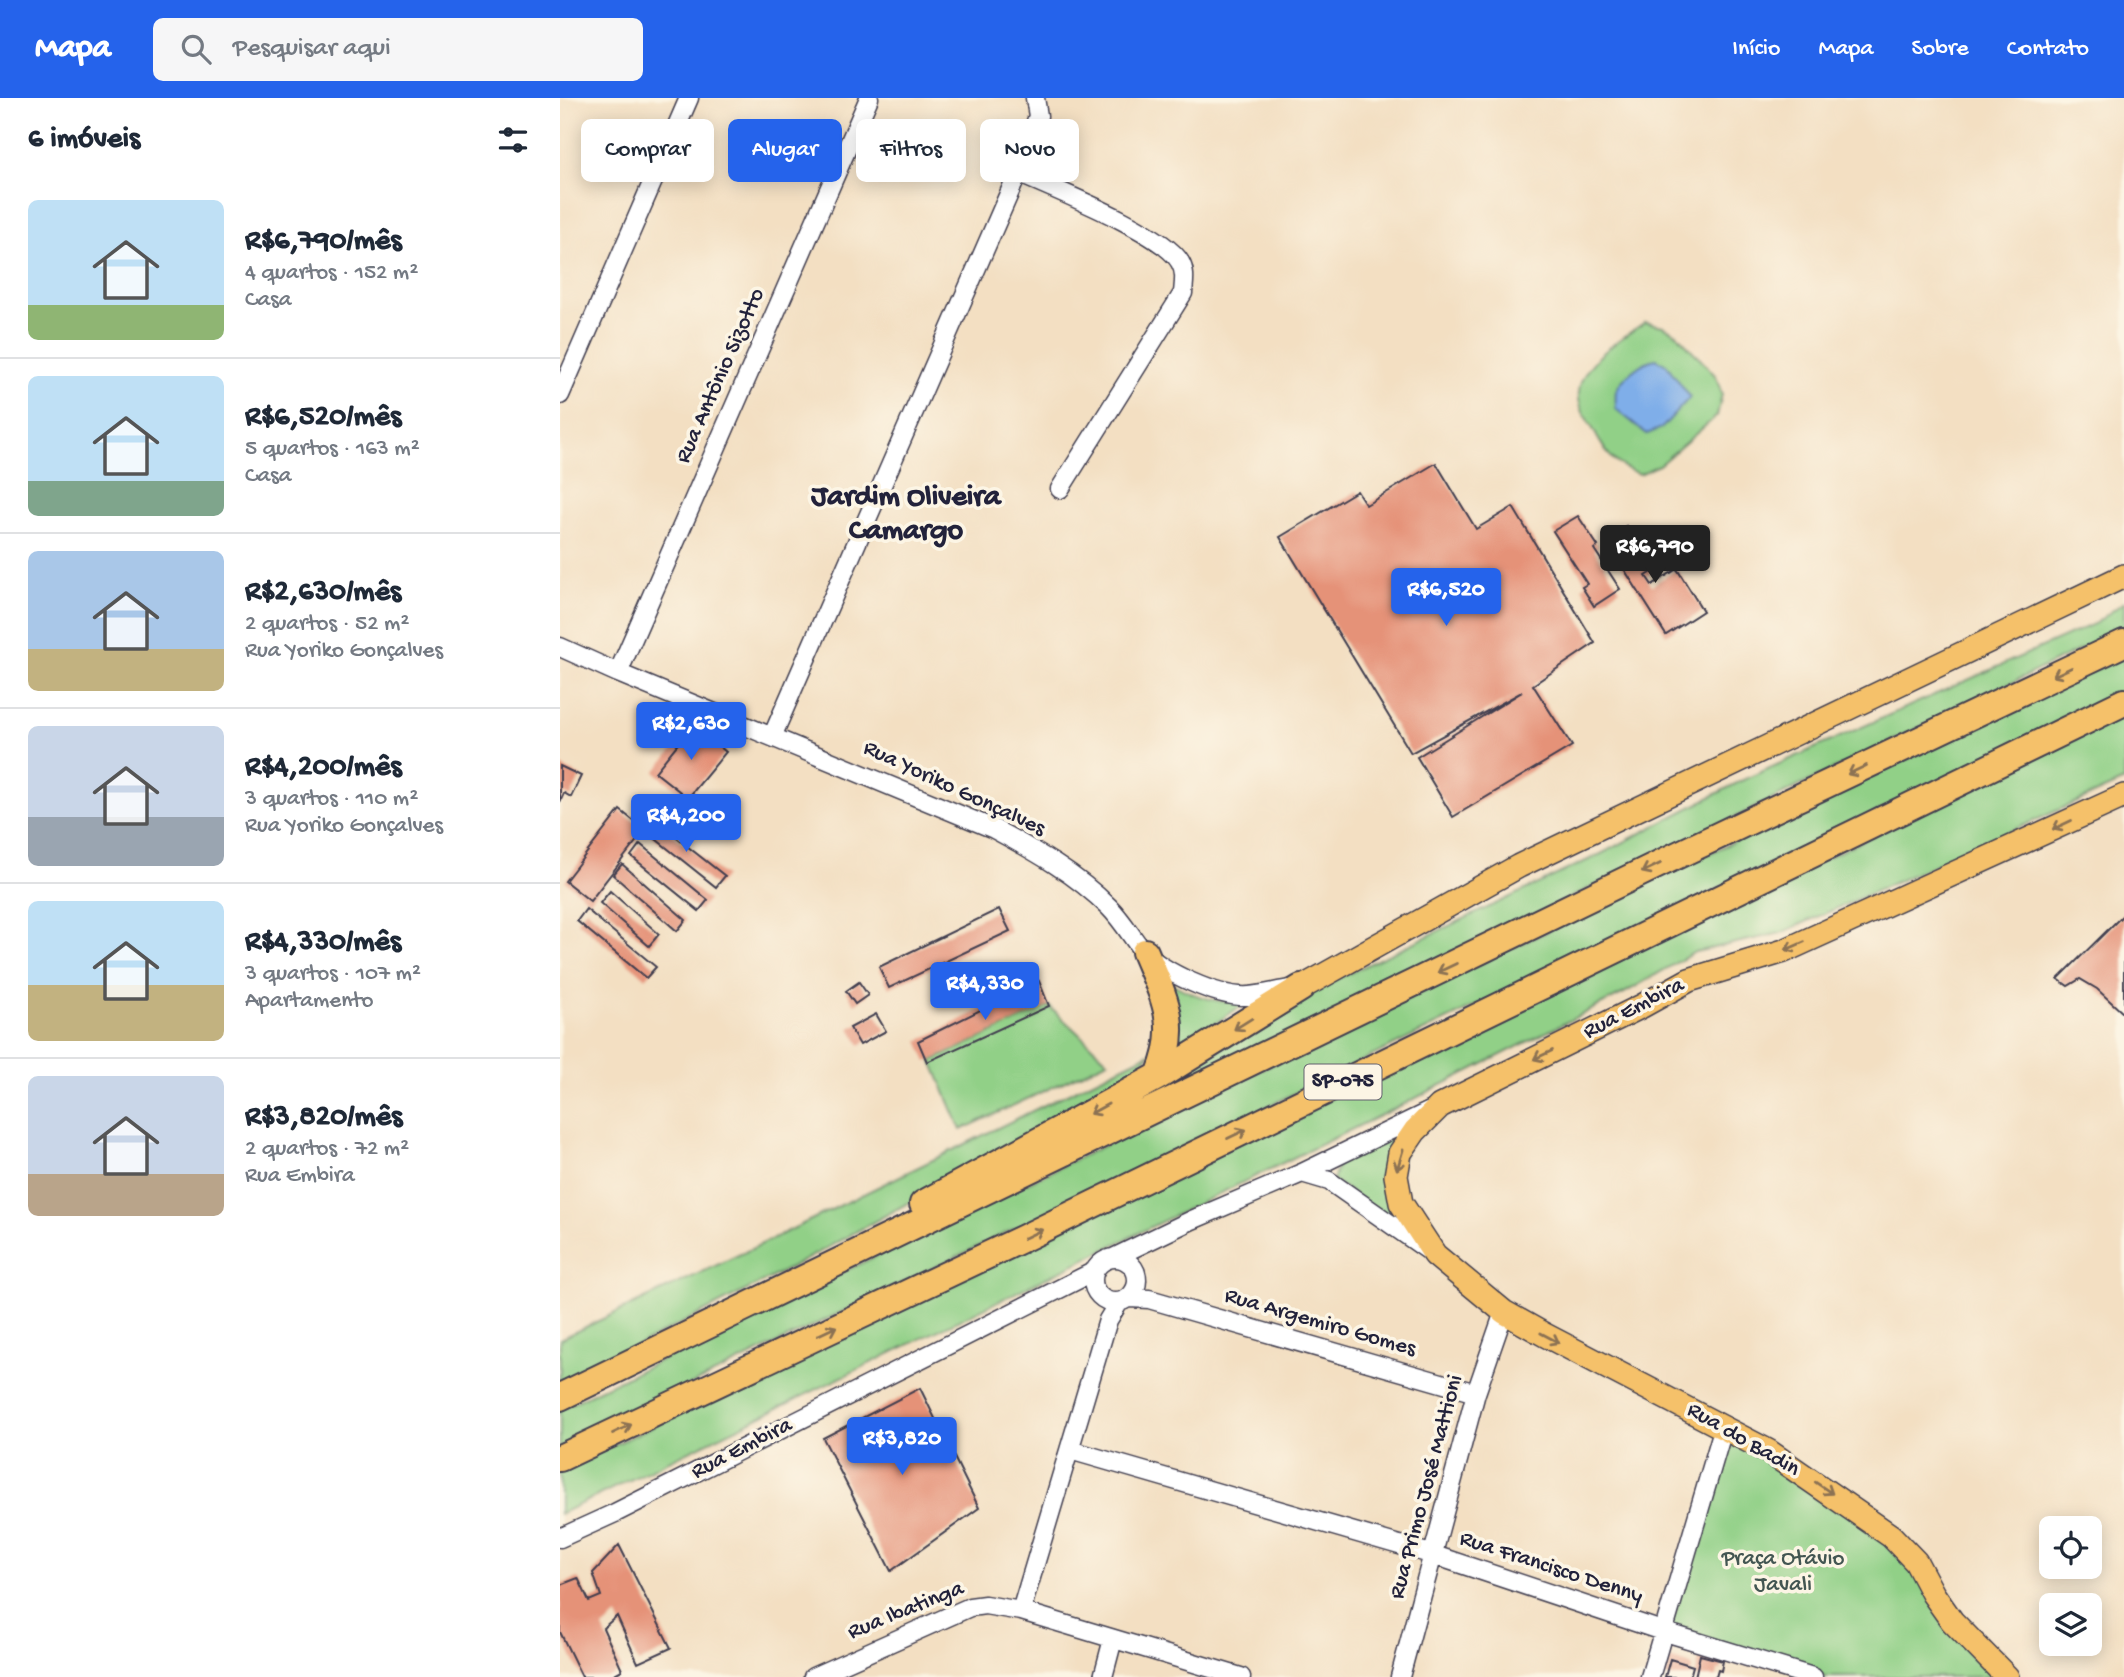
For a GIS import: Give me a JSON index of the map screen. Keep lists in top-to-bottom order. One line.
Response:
{"streets":{"highway":["SP-075"],"main road":["Rua Embira","Rua do Badin"],"street":["Rua Antônio Sizotto","Rua Yoriko Gonçalves","Rua Argemiro Gomes","Rua Primo José Mattioni","Rua Francisco Denny","Rua Ibatinga"]},"crossings":[["Rua Antônio Sizotto","Rua Yoriko Gonçalves"],["Rua Embira","Rua Argemiro Gomes"],["Rua Embira","Rua do Badin"],["Rua Argemiro Gomes","Rua Primo José Mattioni"],["Rua do Badin","Rua Primo José Mattioni"],["Rua Primo José Mattioni","Rua Francisco Denny"]],"one_way":["Rua do Badin"],"districts":["Jardim Oliveira Camargo"],"parks":["Praça Otávio Javali"],"page":{"header":"Mapa","search":"Pesquisar aqui","nav":["Início","Mapa","Sobre","Contato"],"heading":"6 imóveis","chip":["Comprar","Alugar","Filtros","Novo"],"list":[{"name":"R$6,790/mês","note":"4 quartos · 152 m² · Casa"},{"name":"R$6,520/mês","note":"5 quartos · 163 m² · Casa"},{"name":"R$2,630/mês","note":"2 quartos · 52 m² · Rua Yoriko Gonçalves"},{"name":"R$4,200/mês","note":"3 quartos · 110 m² · Rua Yoriko Gonçalves"},{"name":"R$4,330/mês","note":"3 quartos · 107 m² · Apartamento"},{"name":"R$3,820/mês","note":"2 quartos · 72 m² · Rua Embira"}],"price":["R$6,790","R$6,520","R$2,630","R$4,200","R$4,330","R$3,820"]}}
